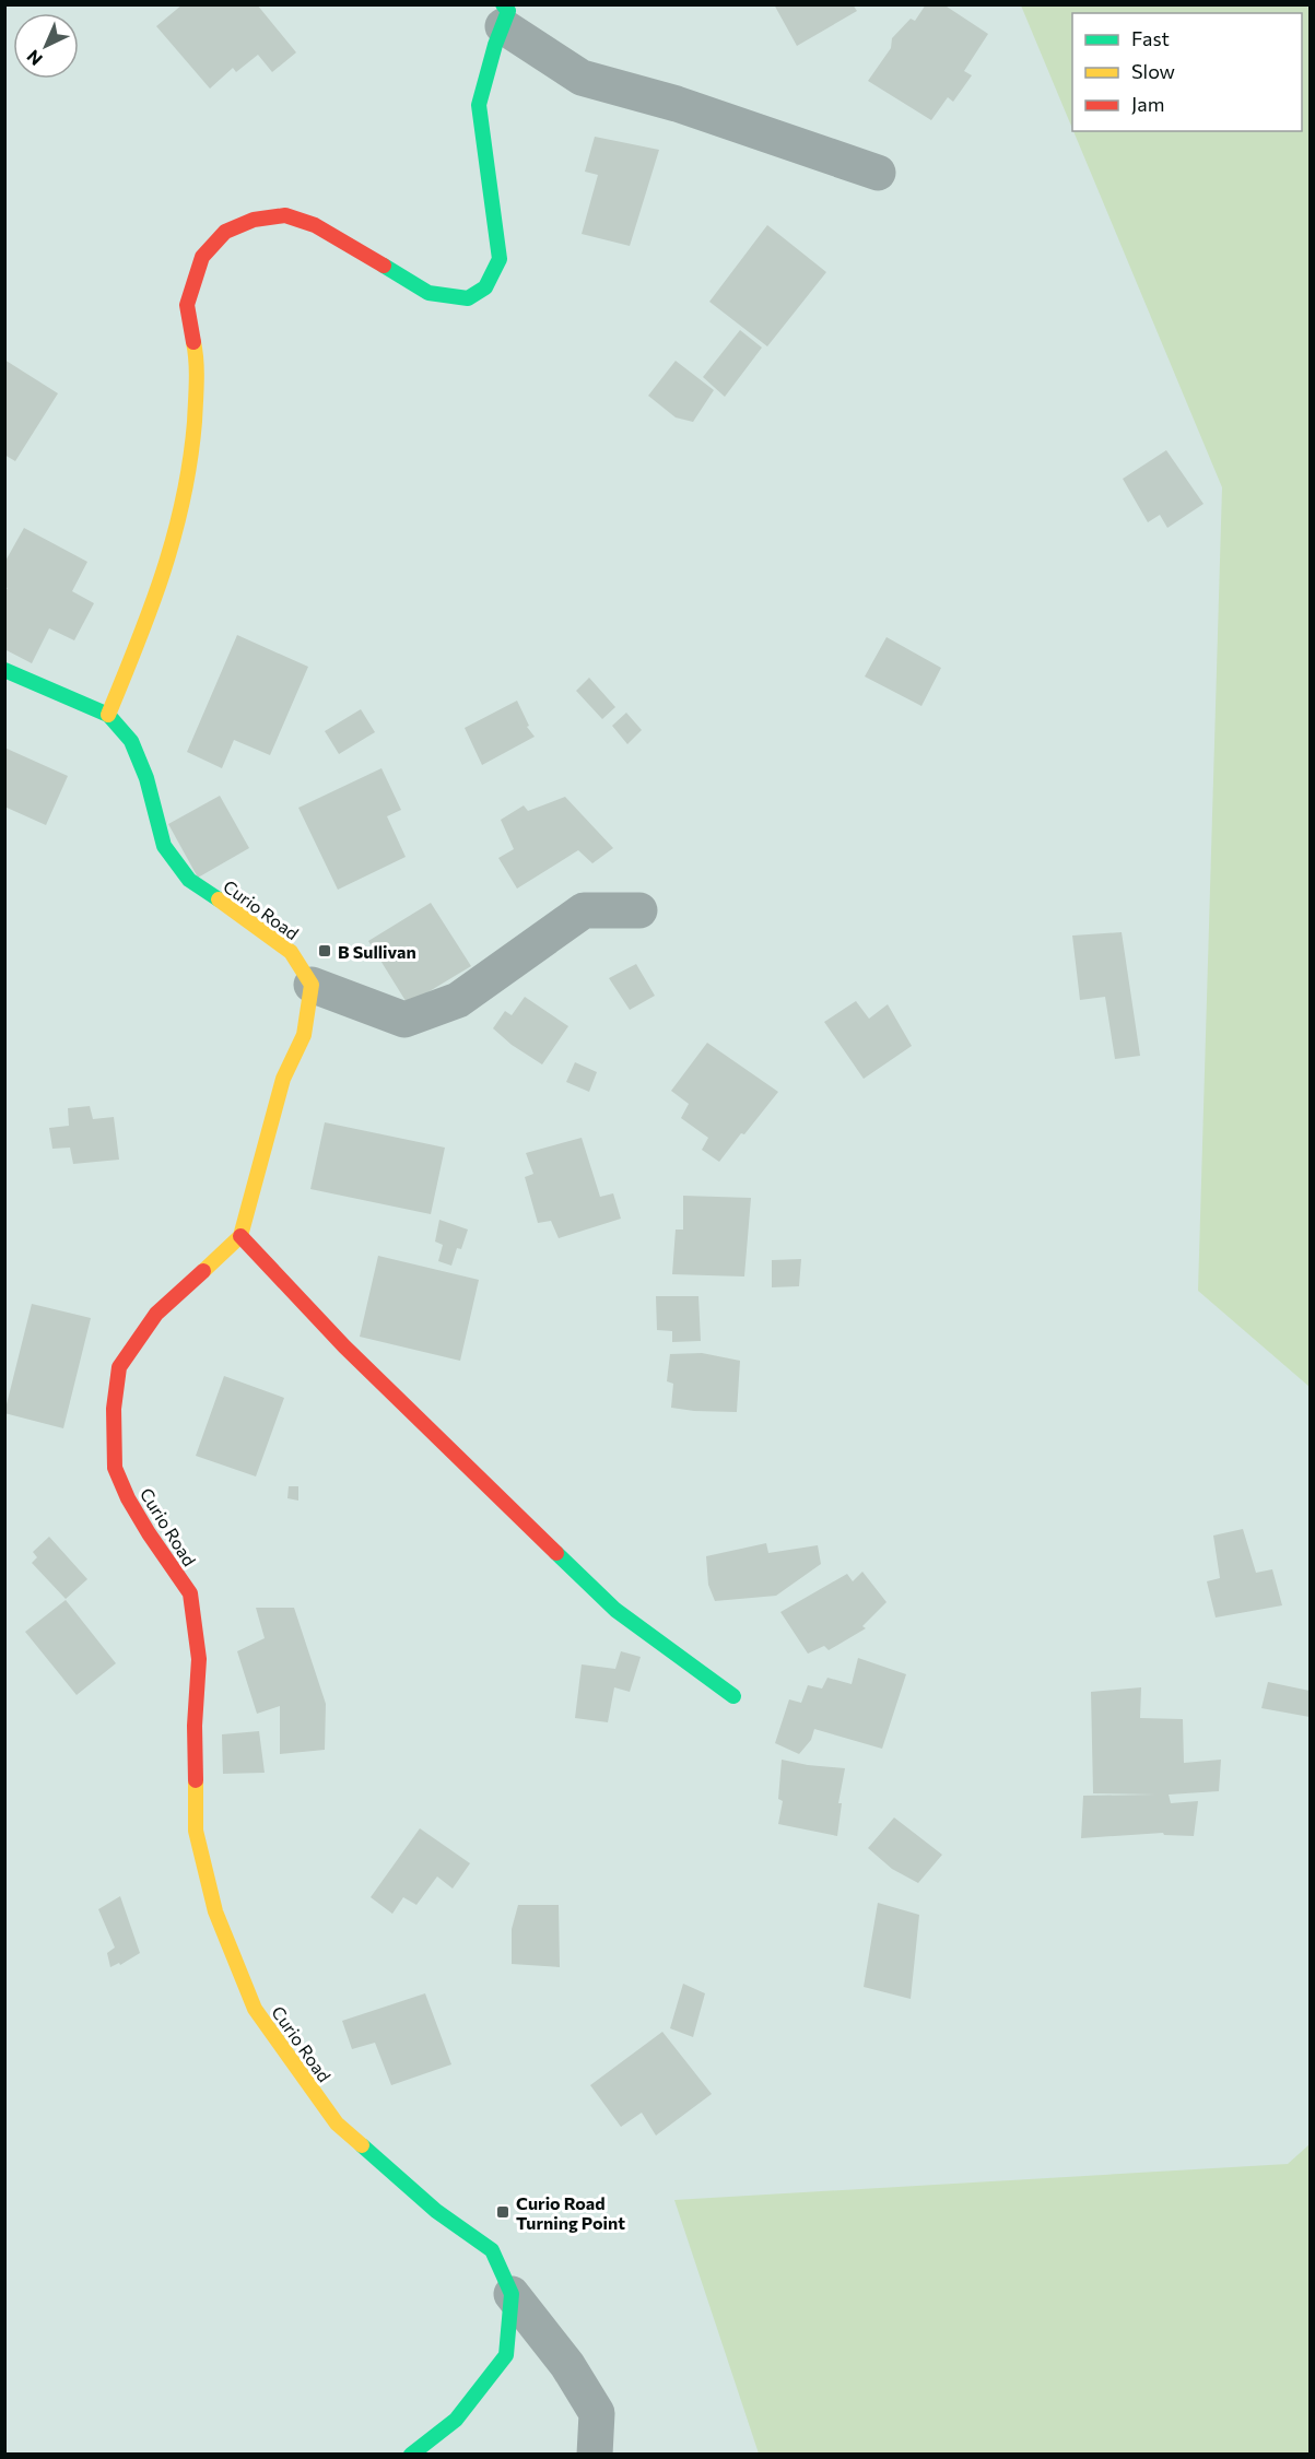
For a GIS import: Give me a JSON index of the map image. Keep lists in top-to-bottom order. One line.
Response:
{"streets":{"main road":["Curio Road"]},"places":{"transit":["B Sullivan","Curio Road Turning Point"]},"legend":["Fast","Slow","Jam"],"north":"bottom left"}
